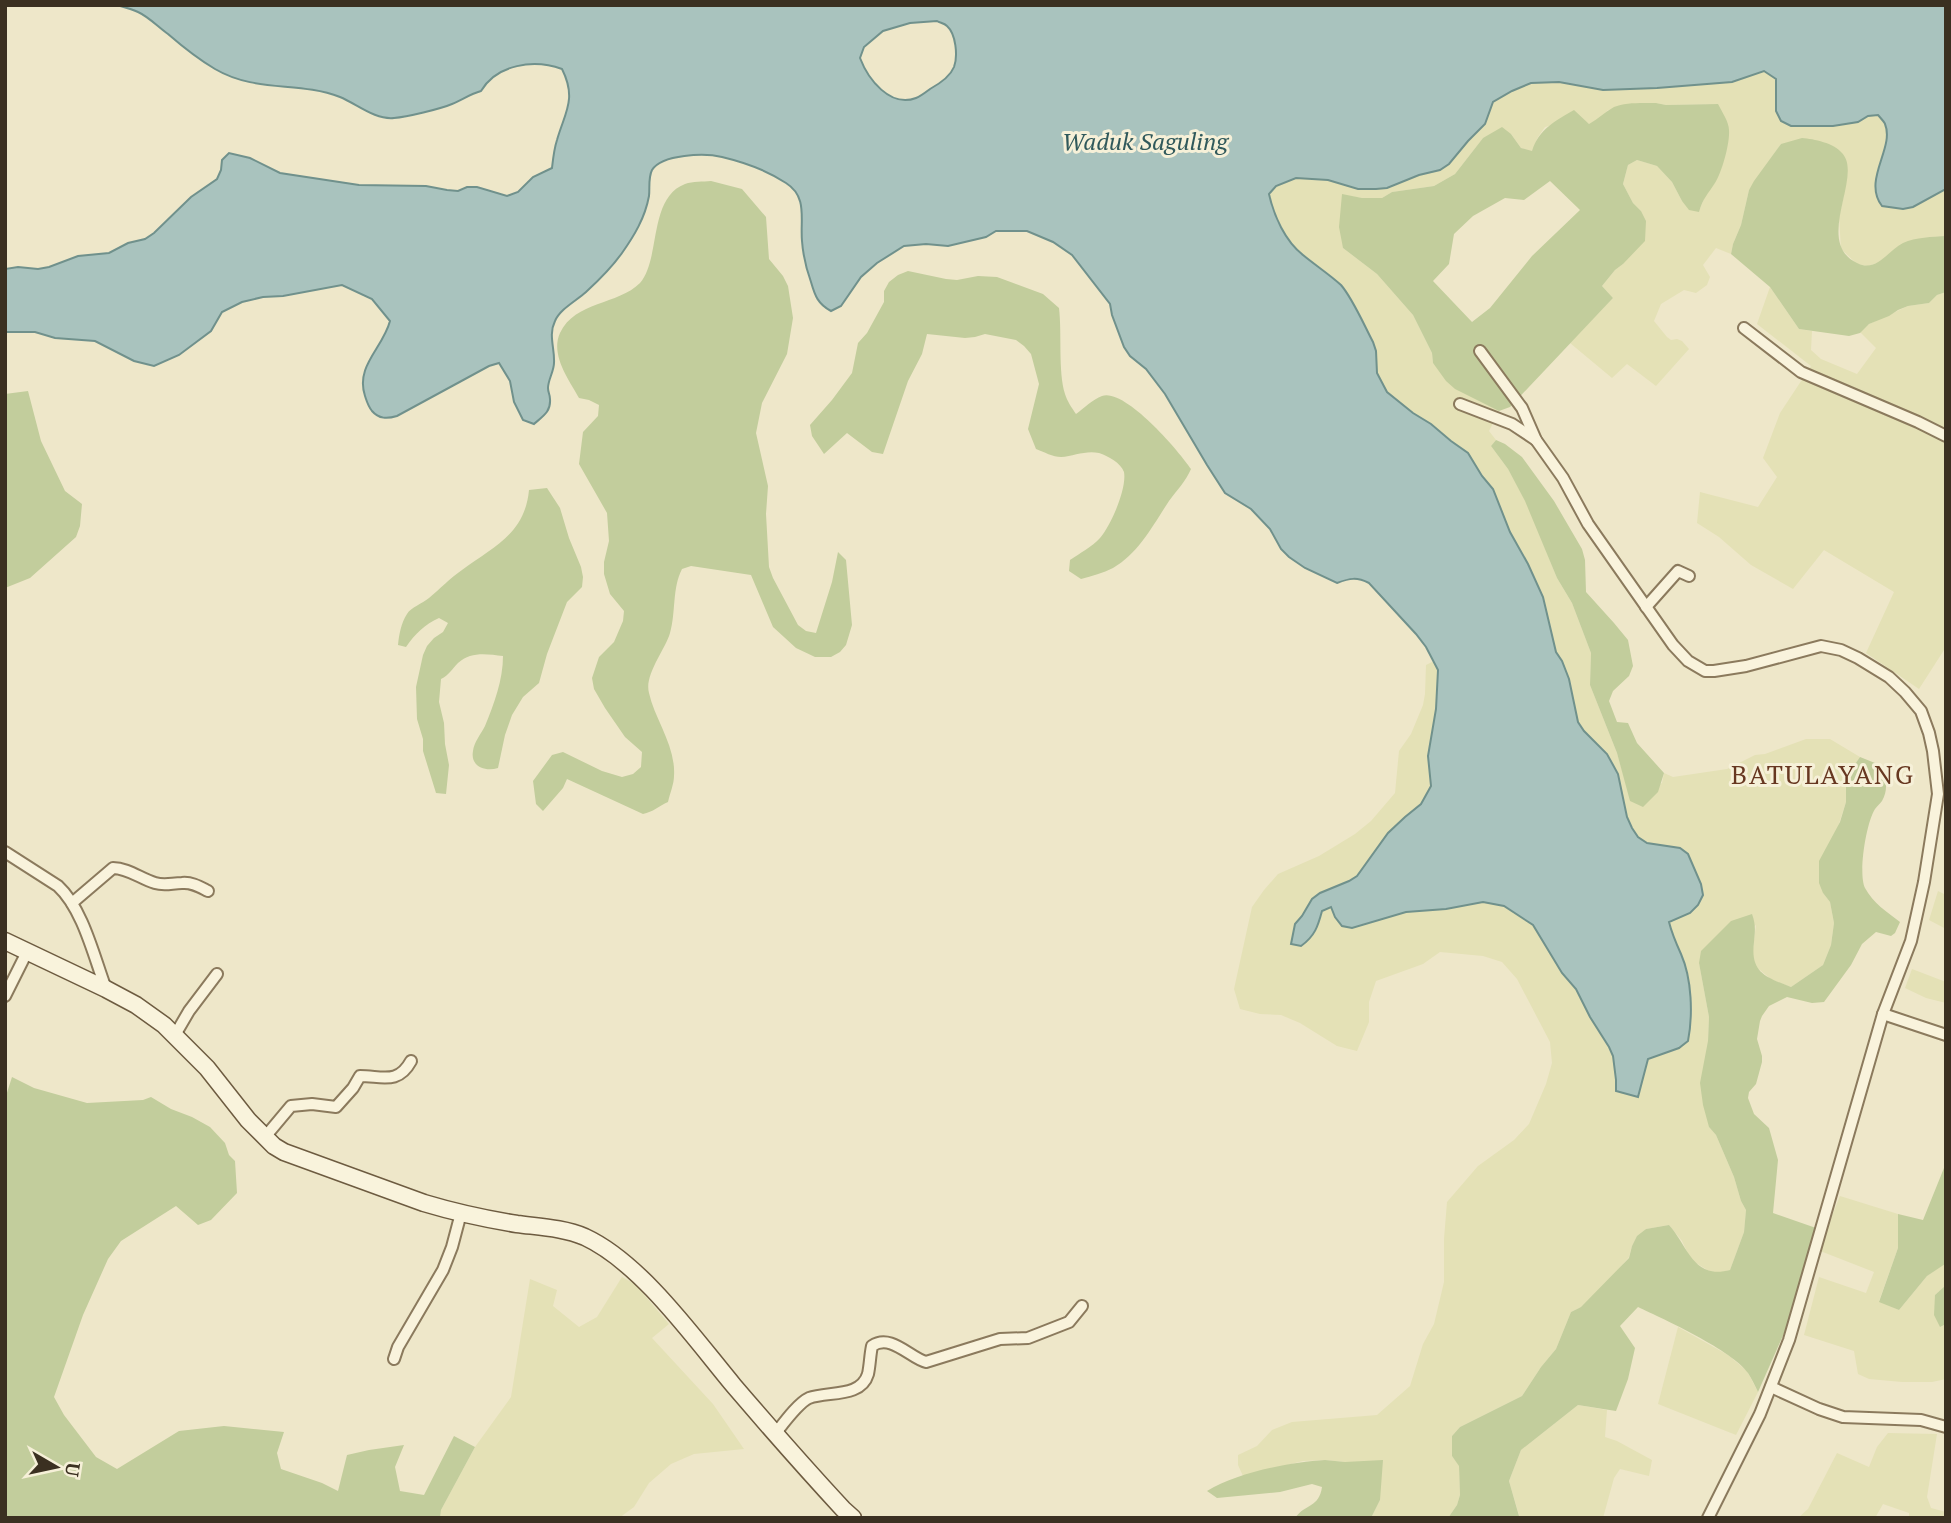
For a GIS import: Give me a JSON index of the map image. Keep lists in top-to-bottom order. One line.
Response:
{"districts":["BATULAYANG"],"water":["Waduk Saguling"],"north":"right"}
